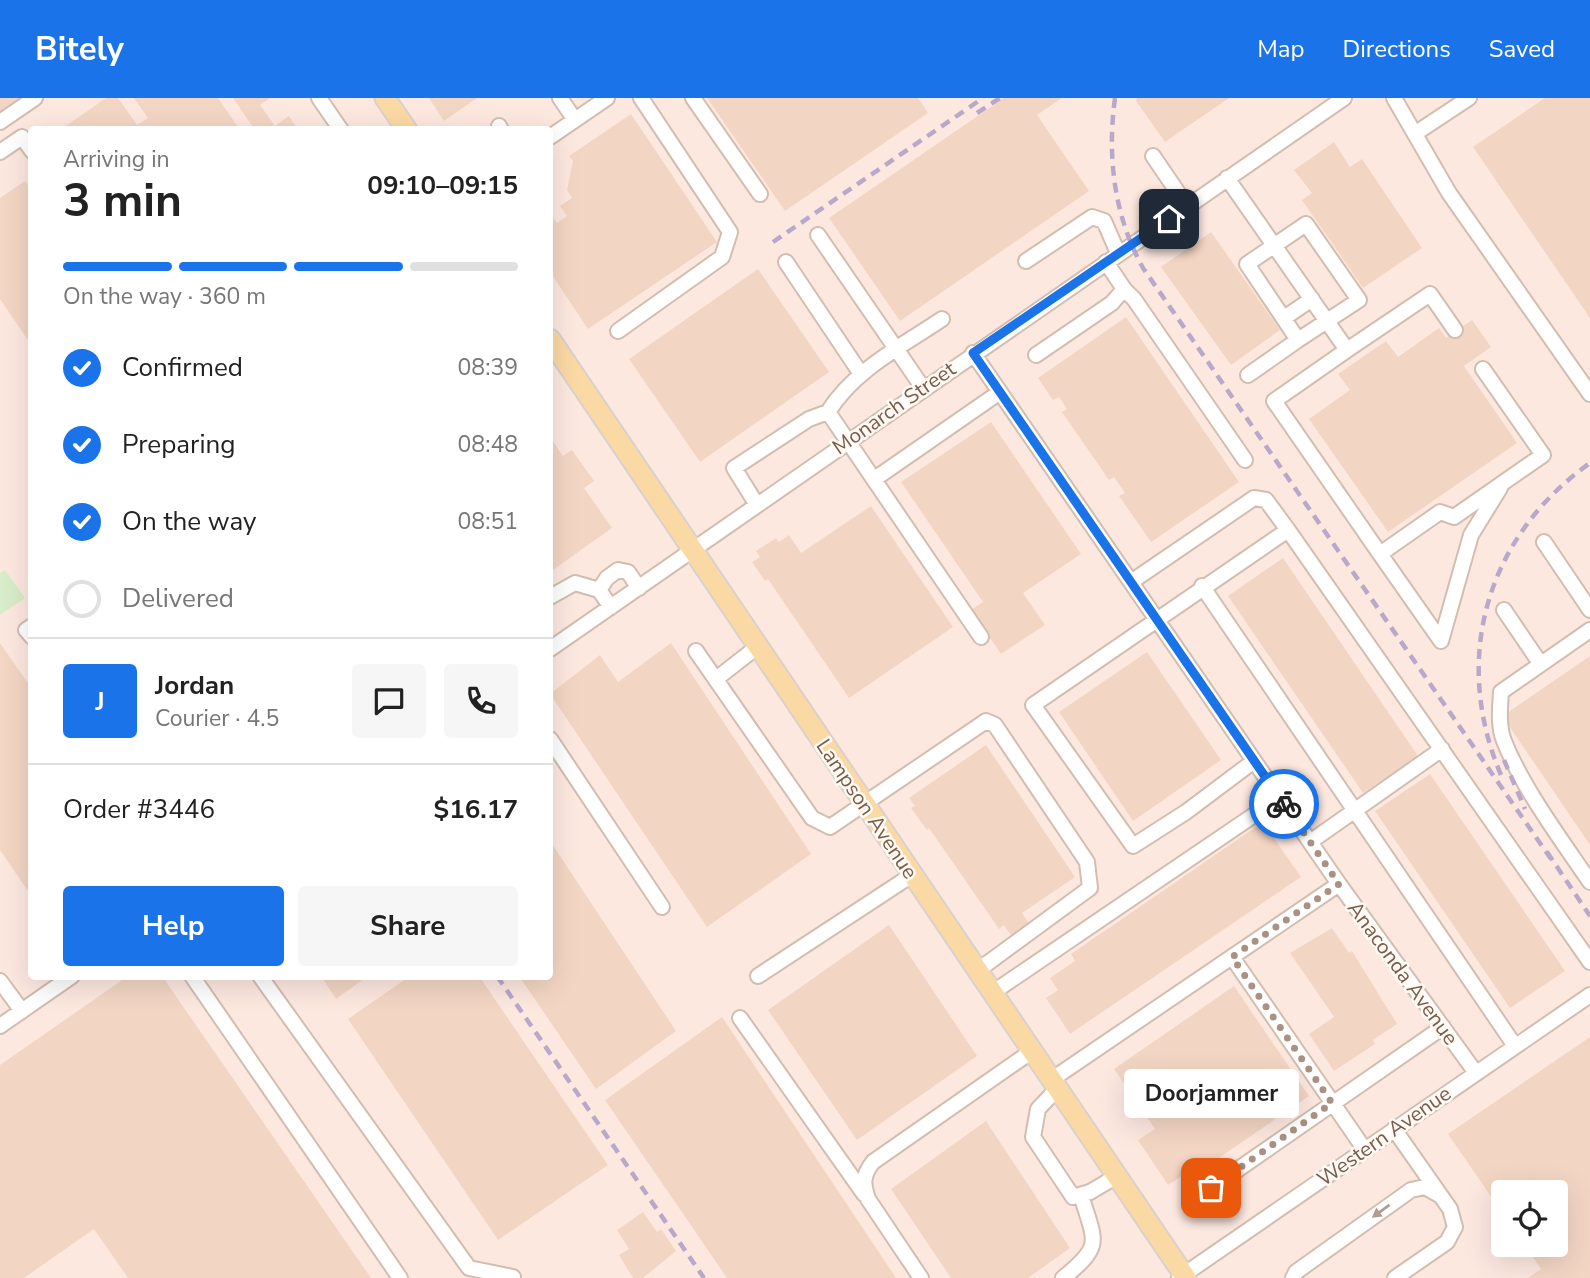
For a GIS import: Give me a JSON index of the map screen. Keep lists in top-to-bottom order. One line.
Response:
{"streets":{"main road":["Lampson Avenue"],"street":["Monarch Street","Anaconda Avenue","Western Avenue"]},"crossings":[["Monarch Street","Lampson Avenue"],["Monarch Street","Anaconda Avenue"],["Lampson Avenue","Western Avenue"],["Anaconda Avenue","Western Avenue"]],"places":["Doorjammer"],"page":{"header":"Bitely","nav":["Map","Directions","Saved"],"heading":["3 min","Arriving in","09:10–09:15"],"panel":["Jordan","Courier · 4.5","Order #3446","$16.17"],"bar":"On the way · 360 m","list":[["Confirmed","08:39"],["Preparing","08:48"],["On the way","08:51"],"Delivered"],"round":"J","buttons":["Help","Share"],"bubble":"Doorjammer"}}
